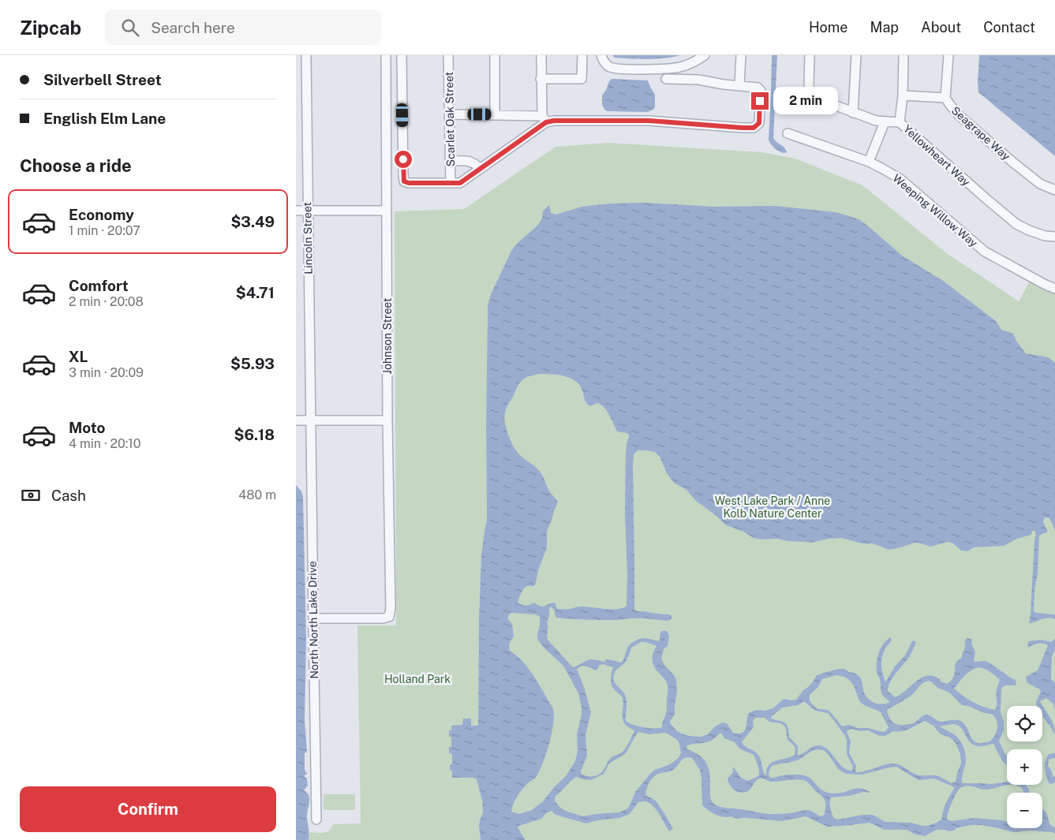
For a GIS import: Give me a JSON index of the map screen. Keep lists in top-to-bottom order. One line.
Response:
{"streets":{"street":["Scarlet Oak Street","Seagrape Way","Yellowheart Way","Weeping Willow Way","Lincoln Street","Johnson Street","North North Lake Drive"]},"crossings":[["Lincoln Street","North North Lake Drive"],["Johnson Street","North North Lake Drive"]],"parks":["West Lake Park / Anne Kolb Nature Center","Holland Park"],"page":{"header":"Zipcab","search":"Search here","nav":["Home","Map","About","Contact"],"banner":["Silverbell Street","English Elm Lane"],"bubble":"2 min","heading":"Choose a ride","list":[{"name":"Economy","note":"1 min · 20:07","value":"$3.49"},{"name":"Comfort","note":"2 min · 20:08","value":"$4.71"},{"name":"XL","note":"3 min · 20:09","value":"$5.93"},{"name":"Moto","note":"4 min · 20:10","value":"$6.18"}],"pay":["Cash","480 m"],"map_buttons":["+","−"],"buttons":"Confirm"}}
